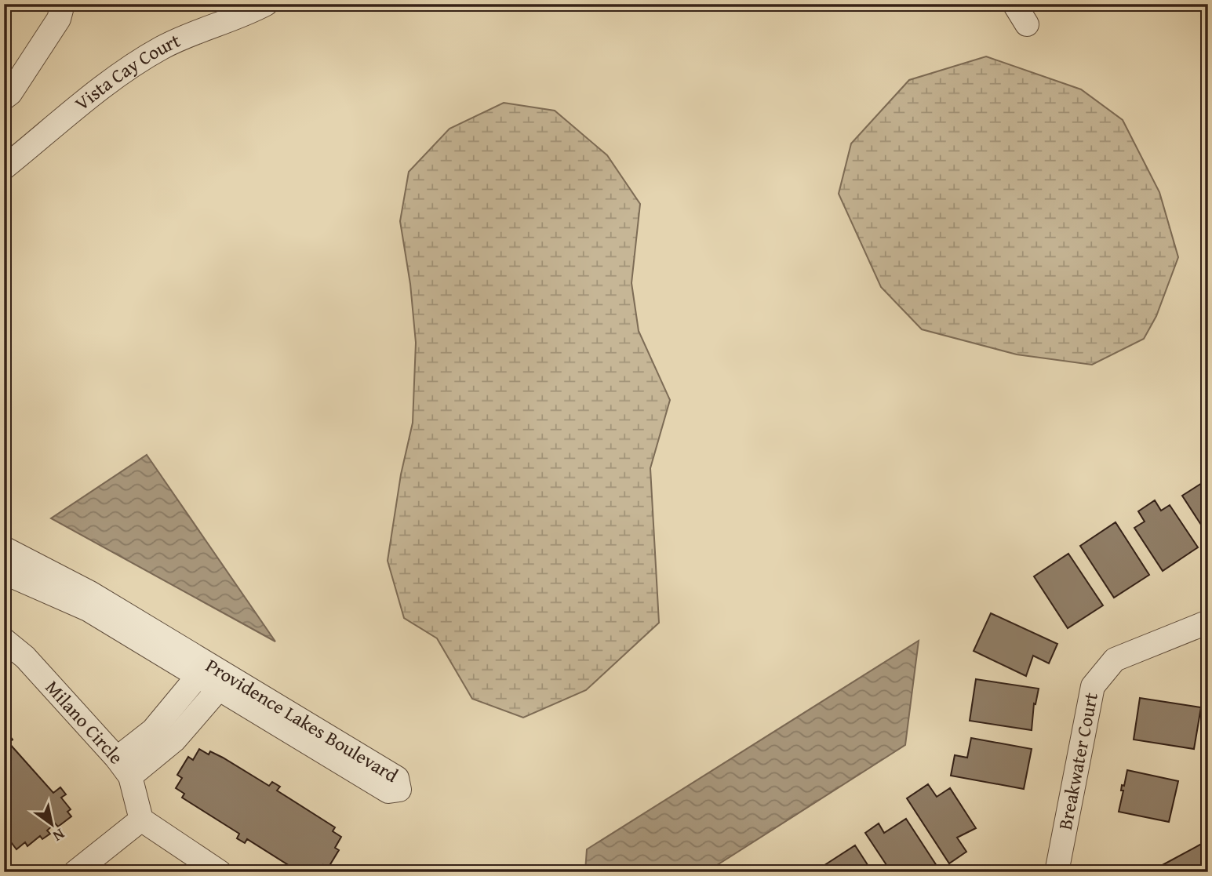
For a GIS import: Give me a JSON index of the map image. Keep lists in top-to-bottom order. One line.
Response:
{"streets":{"street":["Vista Cay Court","Milano Circle","Providence Lakes Boulevard","Breakwater Court"]},"north":"bottom right"}
